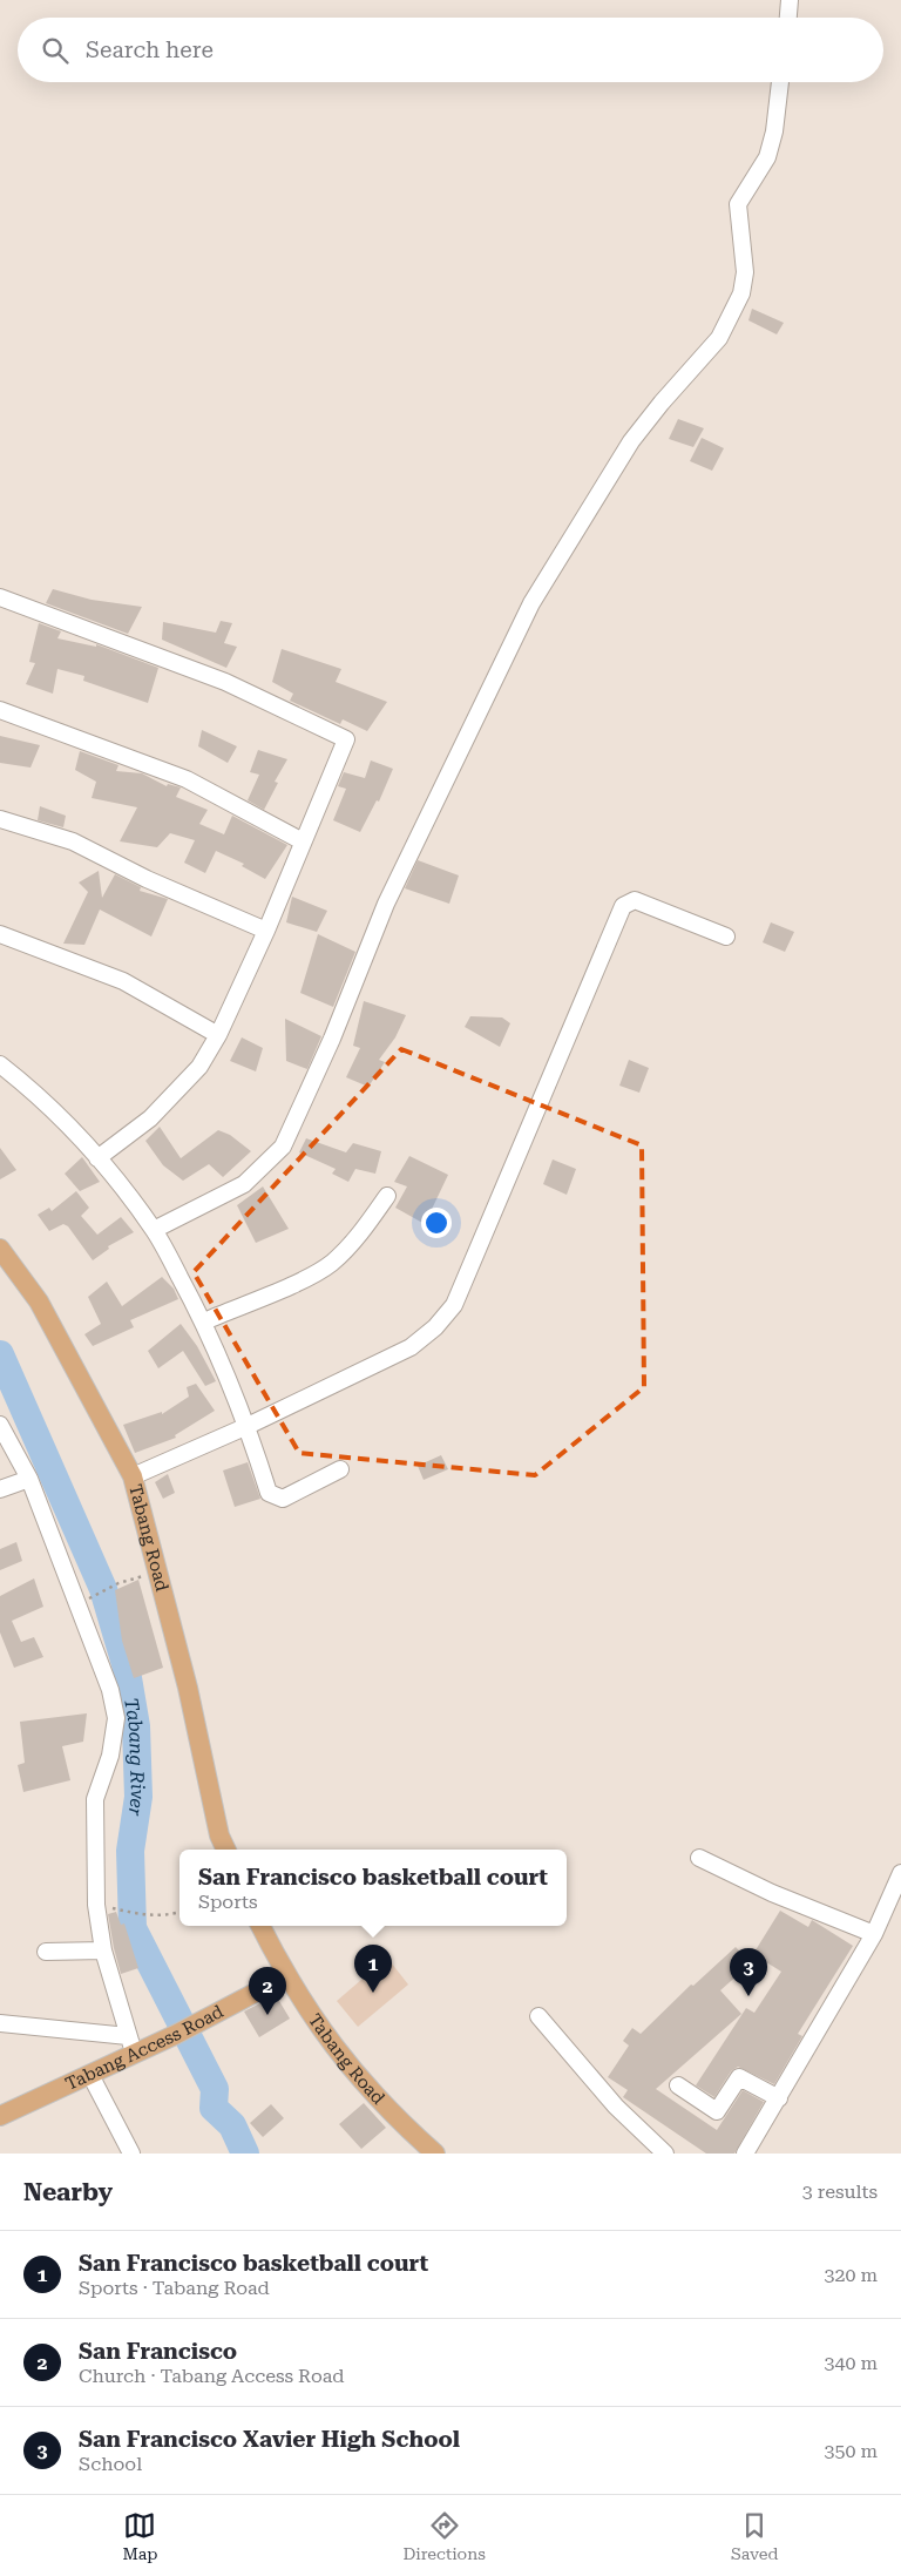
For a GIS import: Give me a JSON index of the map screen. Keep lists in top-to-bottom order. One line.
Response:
{"streets":{"main road":["Tabang Road","Tabang Access Road"]},"crossings":[["Tabang Road","Tabang Access Road"]],"water":["Tabang River"],"page":{"search":"Search here","popup":["San Francisco basketball court","Sports"],"pins":["1","3","2"],"heading":["Nearby","3 results"],"list":[{"mark":"1","name":"San Francisco basketball court","note":"Sports · Tabang Road","value":"320 m"},{"mark":"2","name":"San Francisco","note":"Church · Tabang Access Road","value":"340 m"},{"mark":"3","name":"San Francisco Xavier High School","note":"School","value":"350 m"}],"nav":["Map","Directions","Saved"]}}
